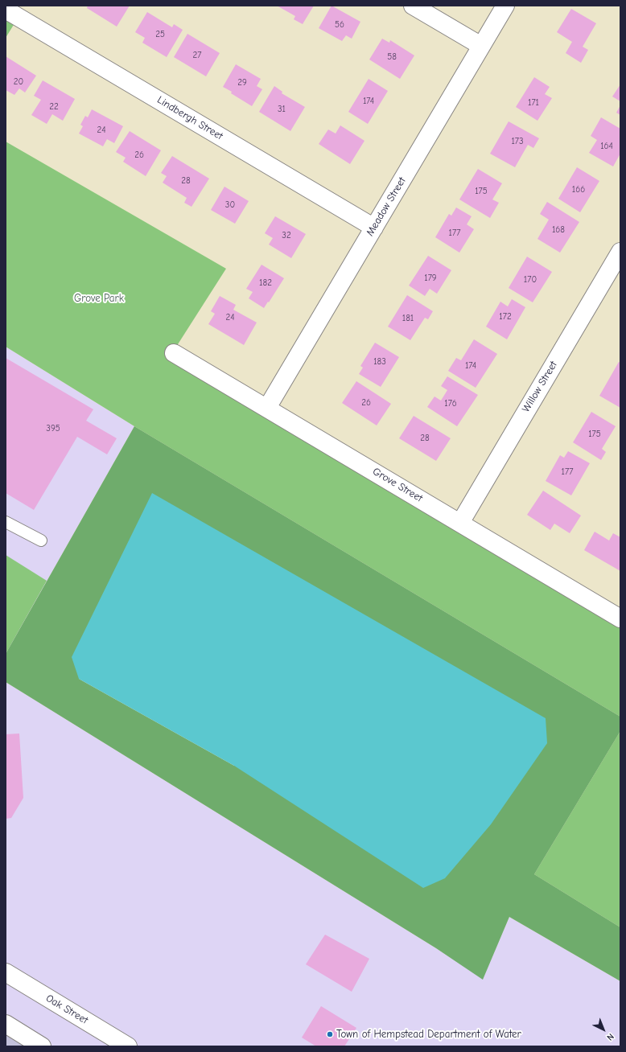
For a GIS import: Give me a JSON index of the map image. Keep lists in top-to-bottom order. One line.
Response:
{"streets":{"street":["Lindbergh Street","Meadow Street","Willow Street","Grove Street","Oak Street"]},"crossings":[["Lindbergh Street","Meadow Street"],["Meadow Street","Grove Street"],["Willow Street","Grove Street"]],"parks":["Grove Park"],"places":["Town of Hempstead Department of Water"],"house_numbers":["56","25","27","58","20","29","174","171","22","31","24","173","164","26","28","166","175","30","168","177","32","179","170","182","172","24","181","183","174","26","176","395","175","28","177"],"north":"bottom right"}
